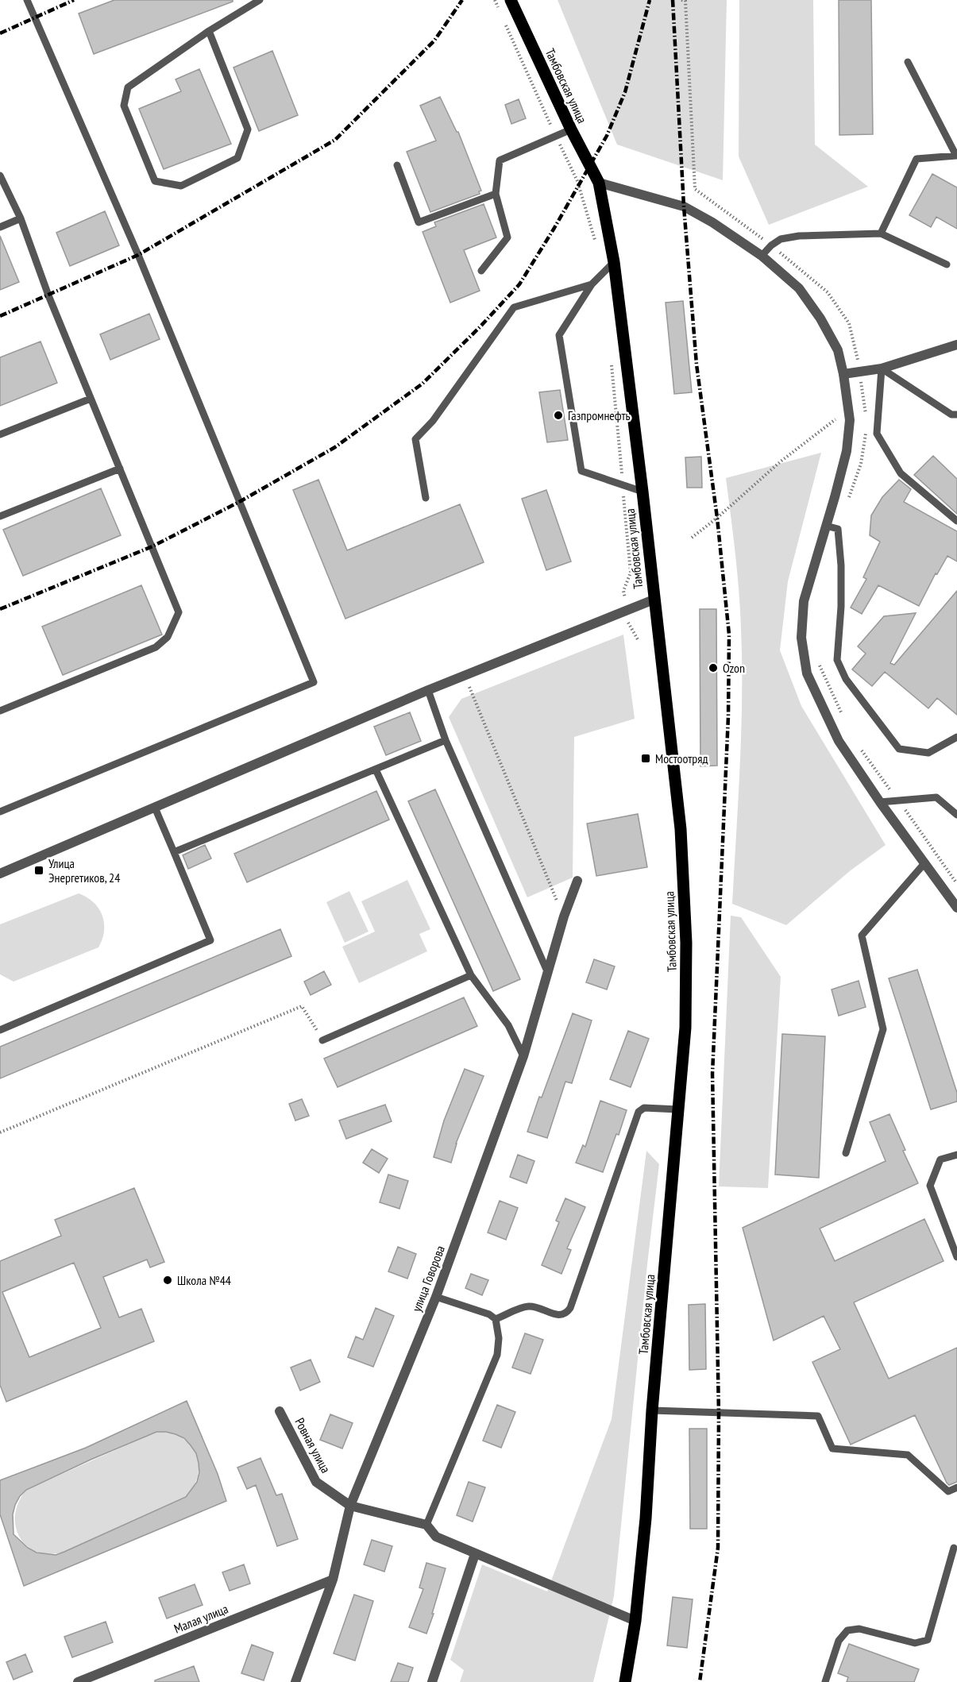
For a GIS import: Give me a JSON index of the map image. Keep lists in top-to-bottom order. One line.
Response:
{"streets":{"main road":["Тамбовская улица"],"street":["улица Говорова","Ровная улица","Малая улица"]},"crossings":[["улица Говорова","Ровная улица"],["улица Говорова","Малая улица"]],"places":{"other":["Газпромнефть","Ozon","Школа №44"],"transit":["Мостоотряд","Улица Энергетиков, 24"]}}
